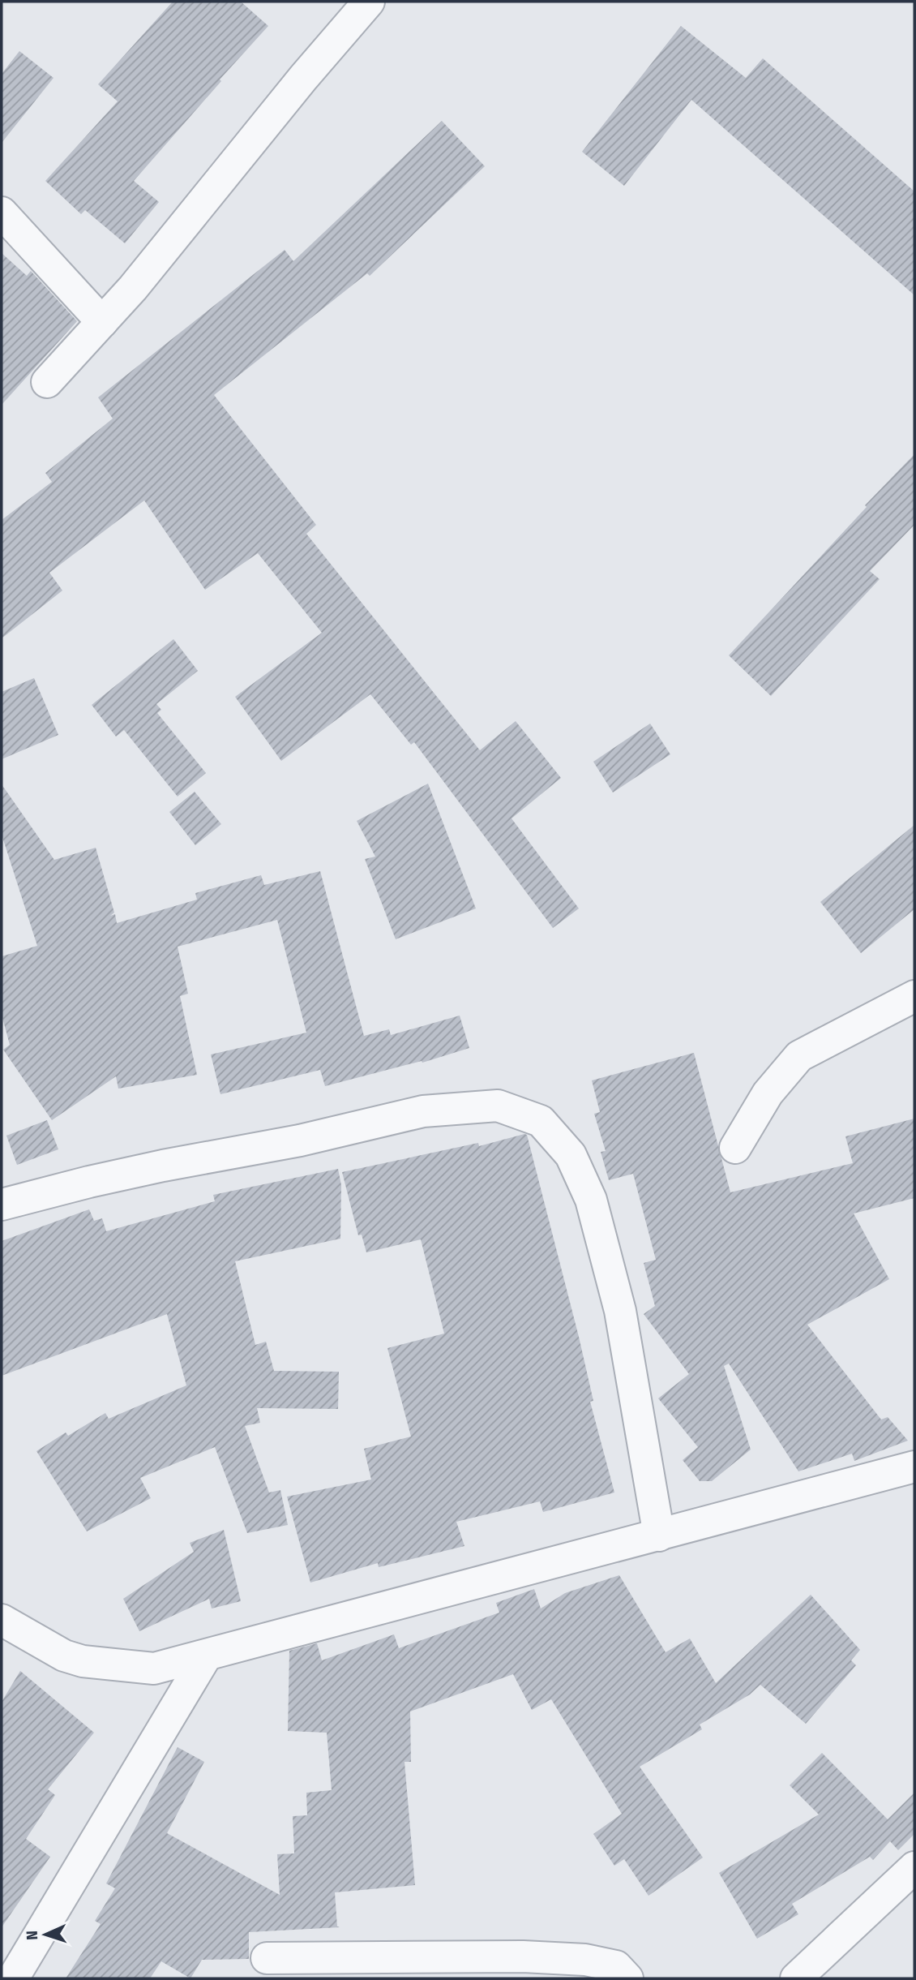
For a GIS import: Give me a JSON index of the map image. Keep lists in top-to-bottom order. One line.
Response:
{"north":"left"}
